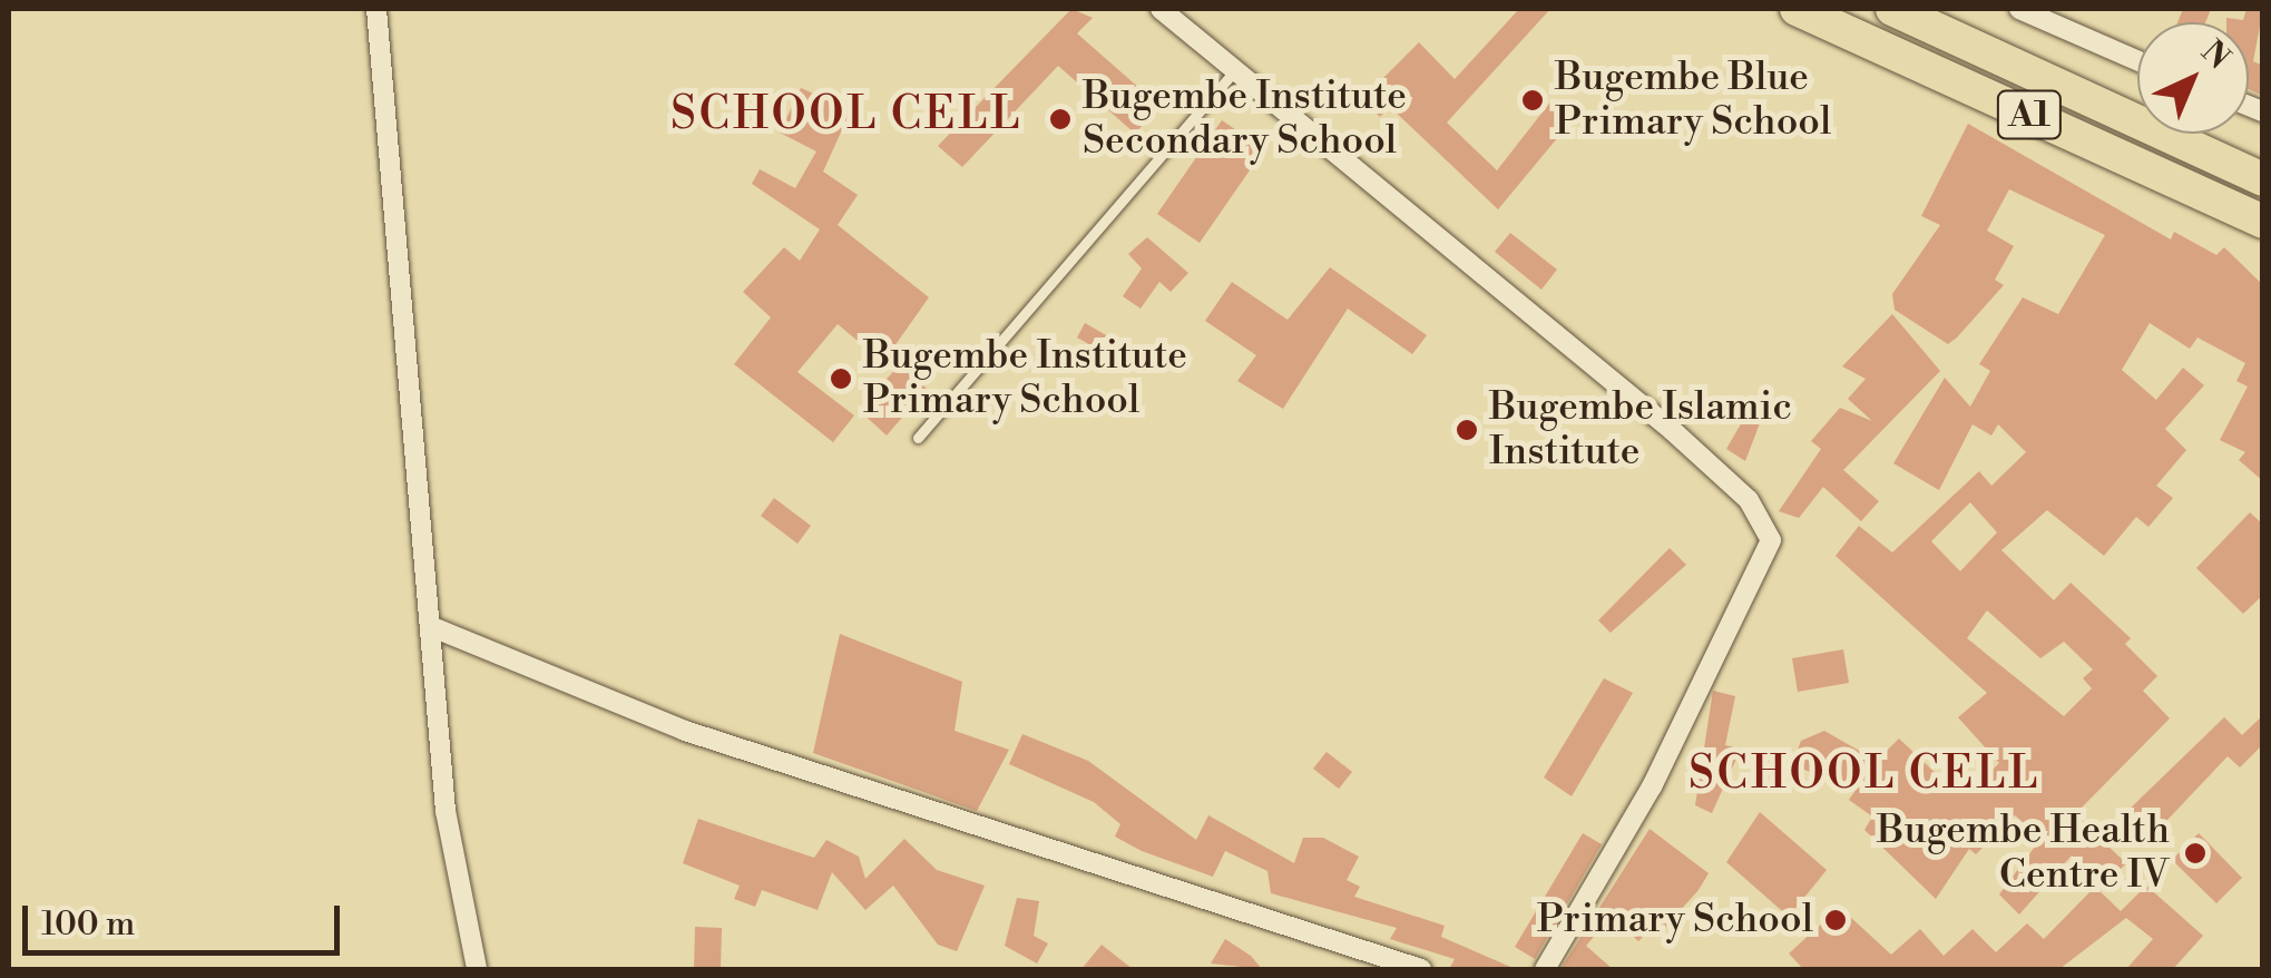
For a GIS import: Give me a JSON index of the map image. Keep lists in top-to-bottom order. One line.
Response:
{"streets":{"highway":["A1"]},"districts":["SCHOOL CELL","SCHOOL CELL"],"places":["Bugembe Blue Primary School","Bugembe Institute Secondary School","Bugembe Institute Primary School","Bugembe Islamic Institute","Bugembe Health Centre IV","Primary School"],"scale_bar":"100 m","north":"top right"}
